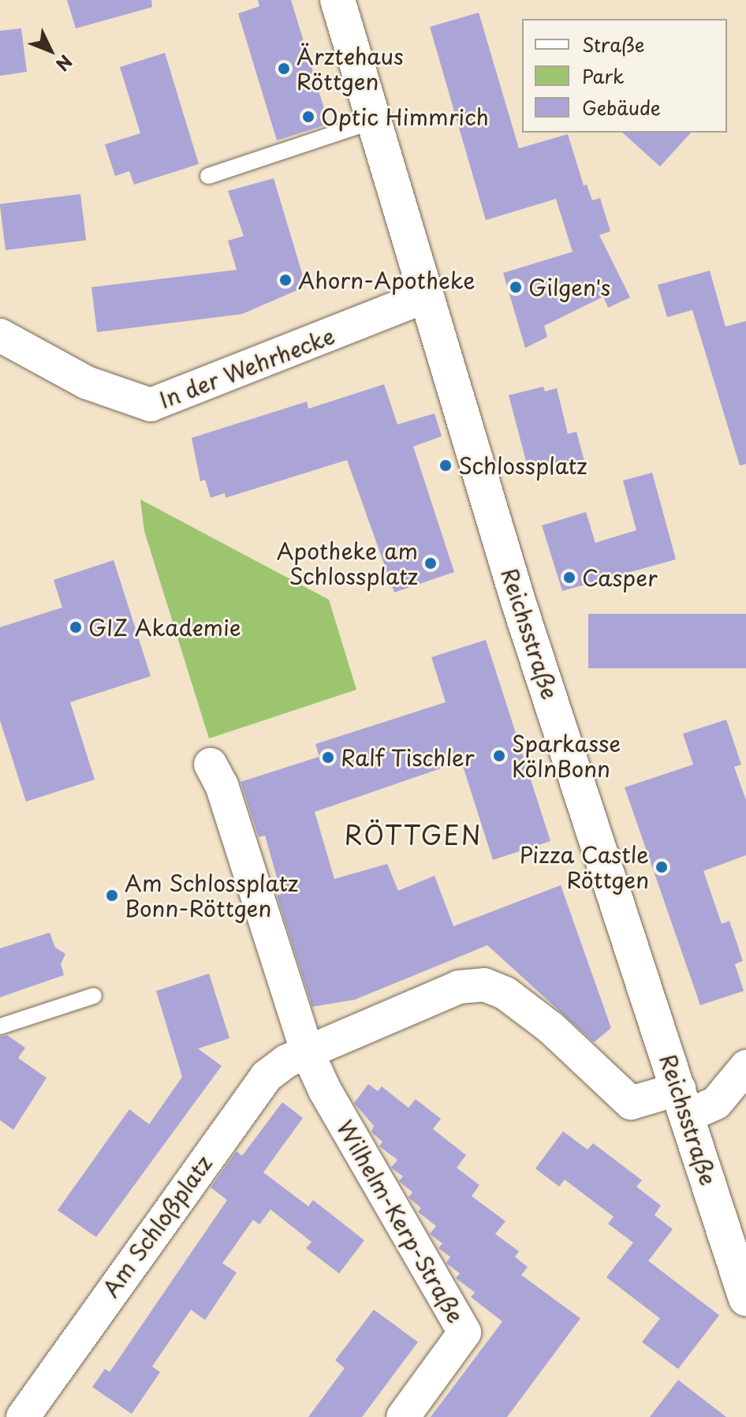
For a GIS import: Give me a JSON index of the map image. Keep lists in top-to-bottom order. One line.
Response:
{"streets":{"main road":["Reichsstraße"],"street":["In der Wehrhecke","Wilhelm-Kerp-Straße","Am Schloßplatz"]},"crossings":[["In der Wehrhecke","Reichsstraße"],["Reichsstraße","Am Schloßplatz"],["Wilhelm-Kerp-Straße","Am Schloßplatz"]],"districts":["RÖTTGEN"],"places":["Ärztehaus Röttgen","Optic Himmrich","Ahorn-Apotheke","Gilgen's","Schlossplatz","Apotheke am Schlossplatz","Casper","GIZ Akademie","Sparkasse KölnBonn","Ralf Tischler","Pizza Castle Röttgen","Am Schlossplatz Bonn-Röttgen"],"legend":["Straße","Park","Gebäude"],"north":"bottom right"}
